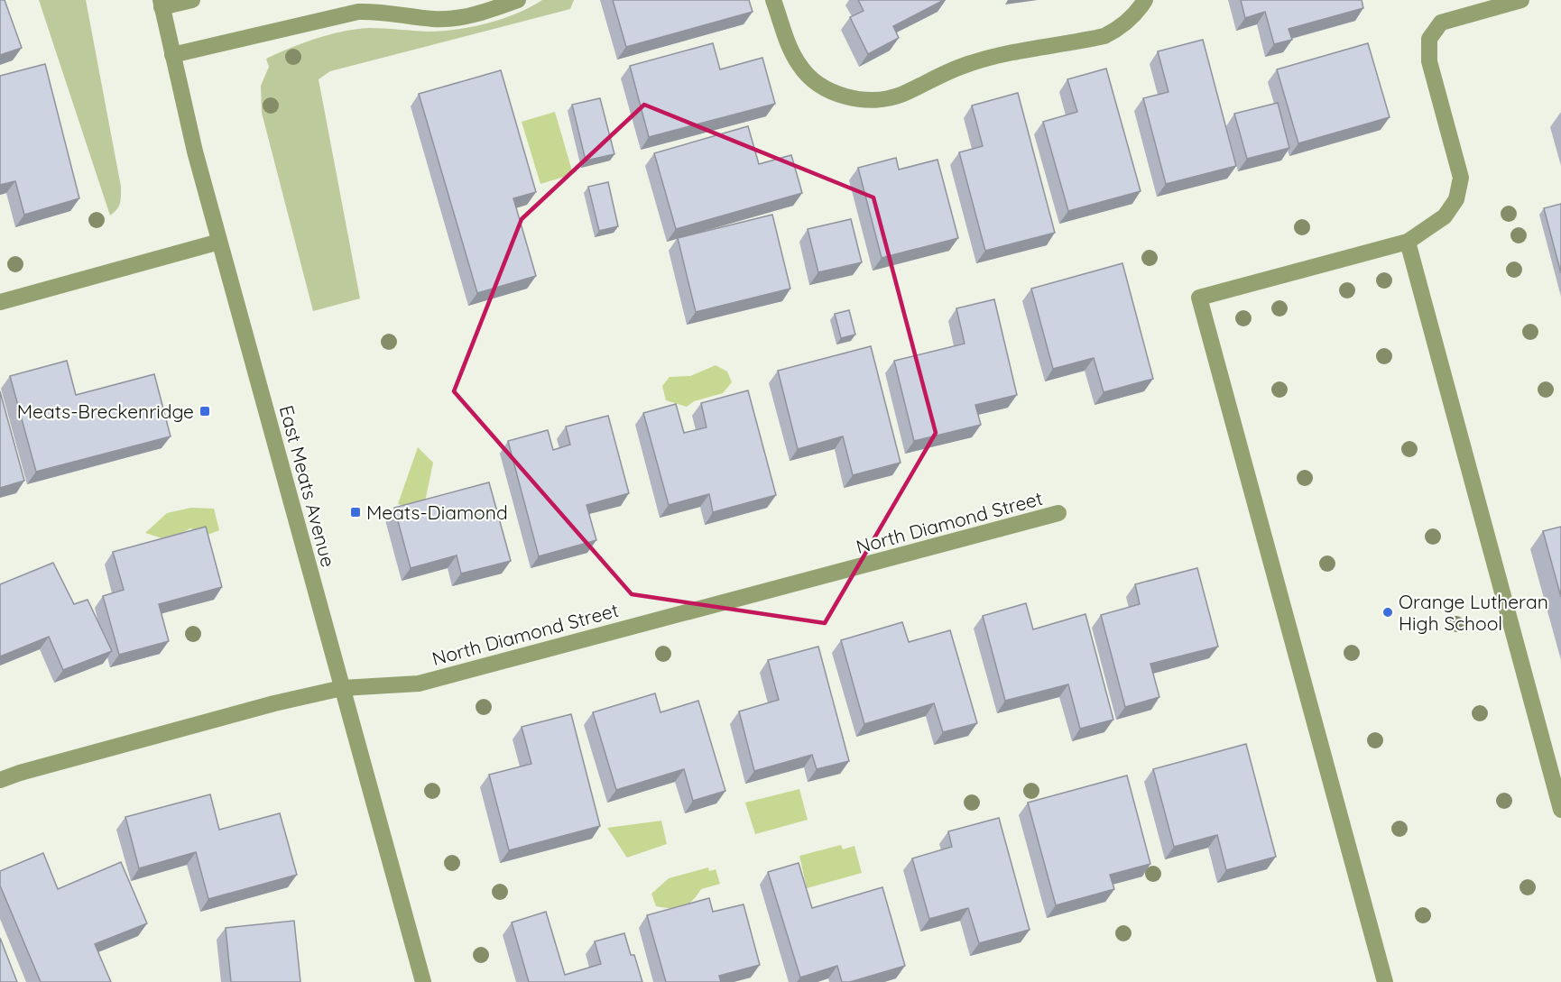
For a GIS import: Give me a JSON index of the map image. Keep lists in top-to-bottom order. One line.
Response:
{"streets":{"street":["East Meats Avenue","North Diamond Street"]},"crossings":[["East Meats Avenue","North Diamond Street"]],"places":{"transit":["Meats-Breckenridge","Meats-Diamond"],"other":["Orange Lutheran High School"]}}
